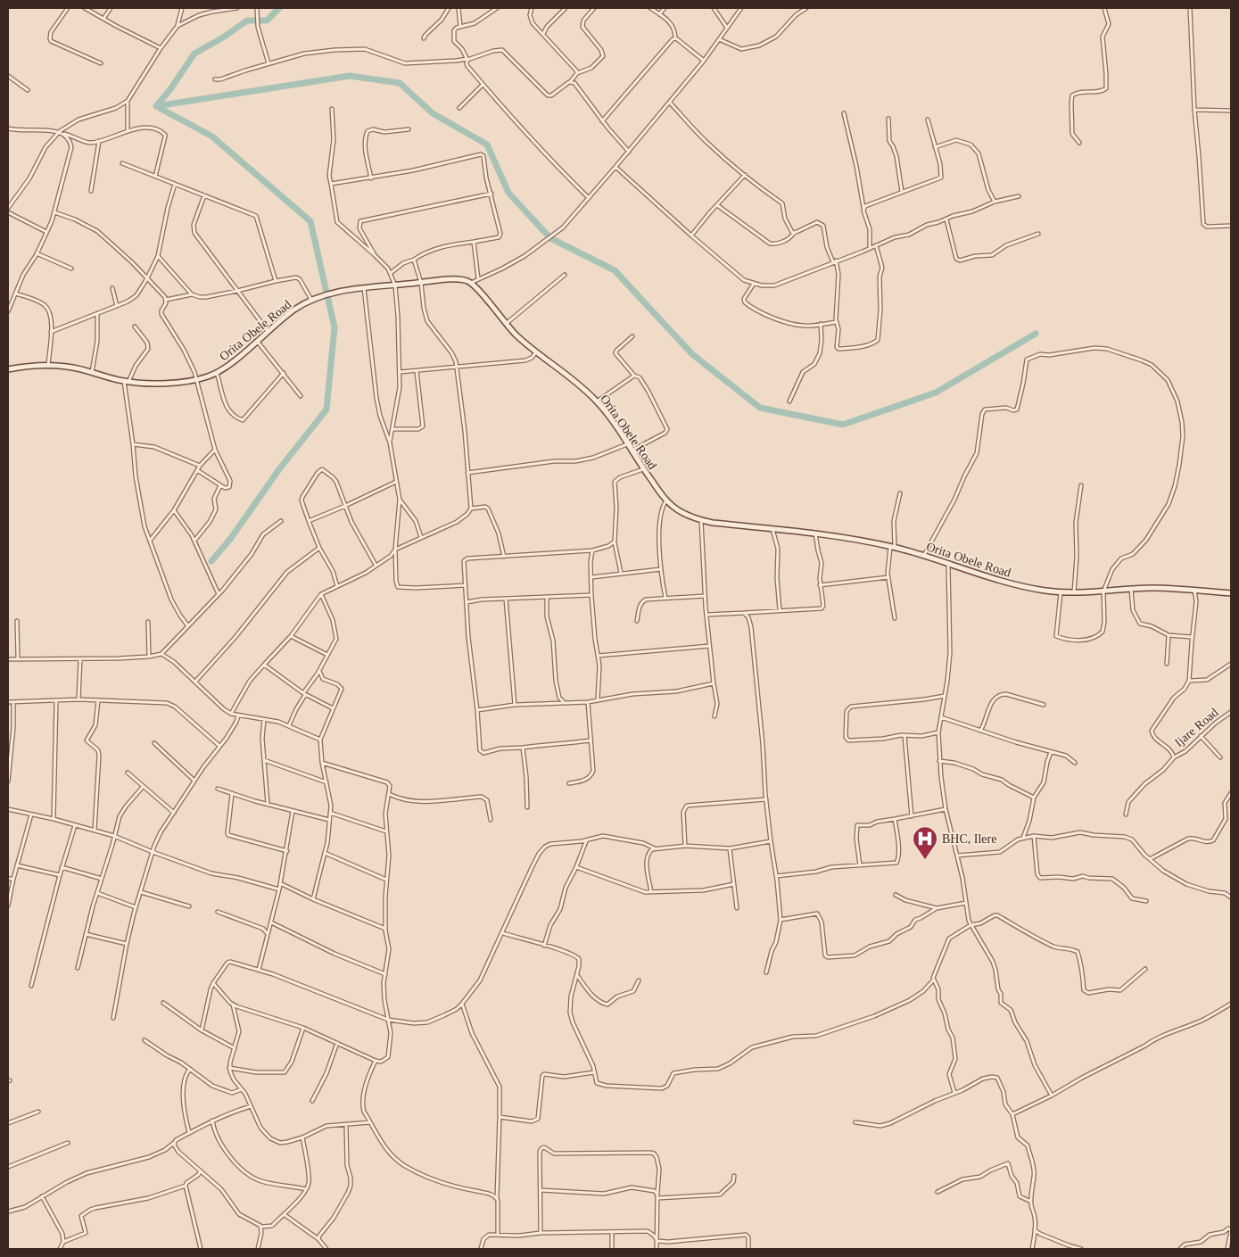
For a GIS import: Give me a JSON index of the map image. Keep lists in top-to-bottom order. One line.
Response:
{"streets":{"main road":["Orita Obele Road"],"street":["Ijare Road"]},"places":{"hospital":["BHC, Ilere"]}}
